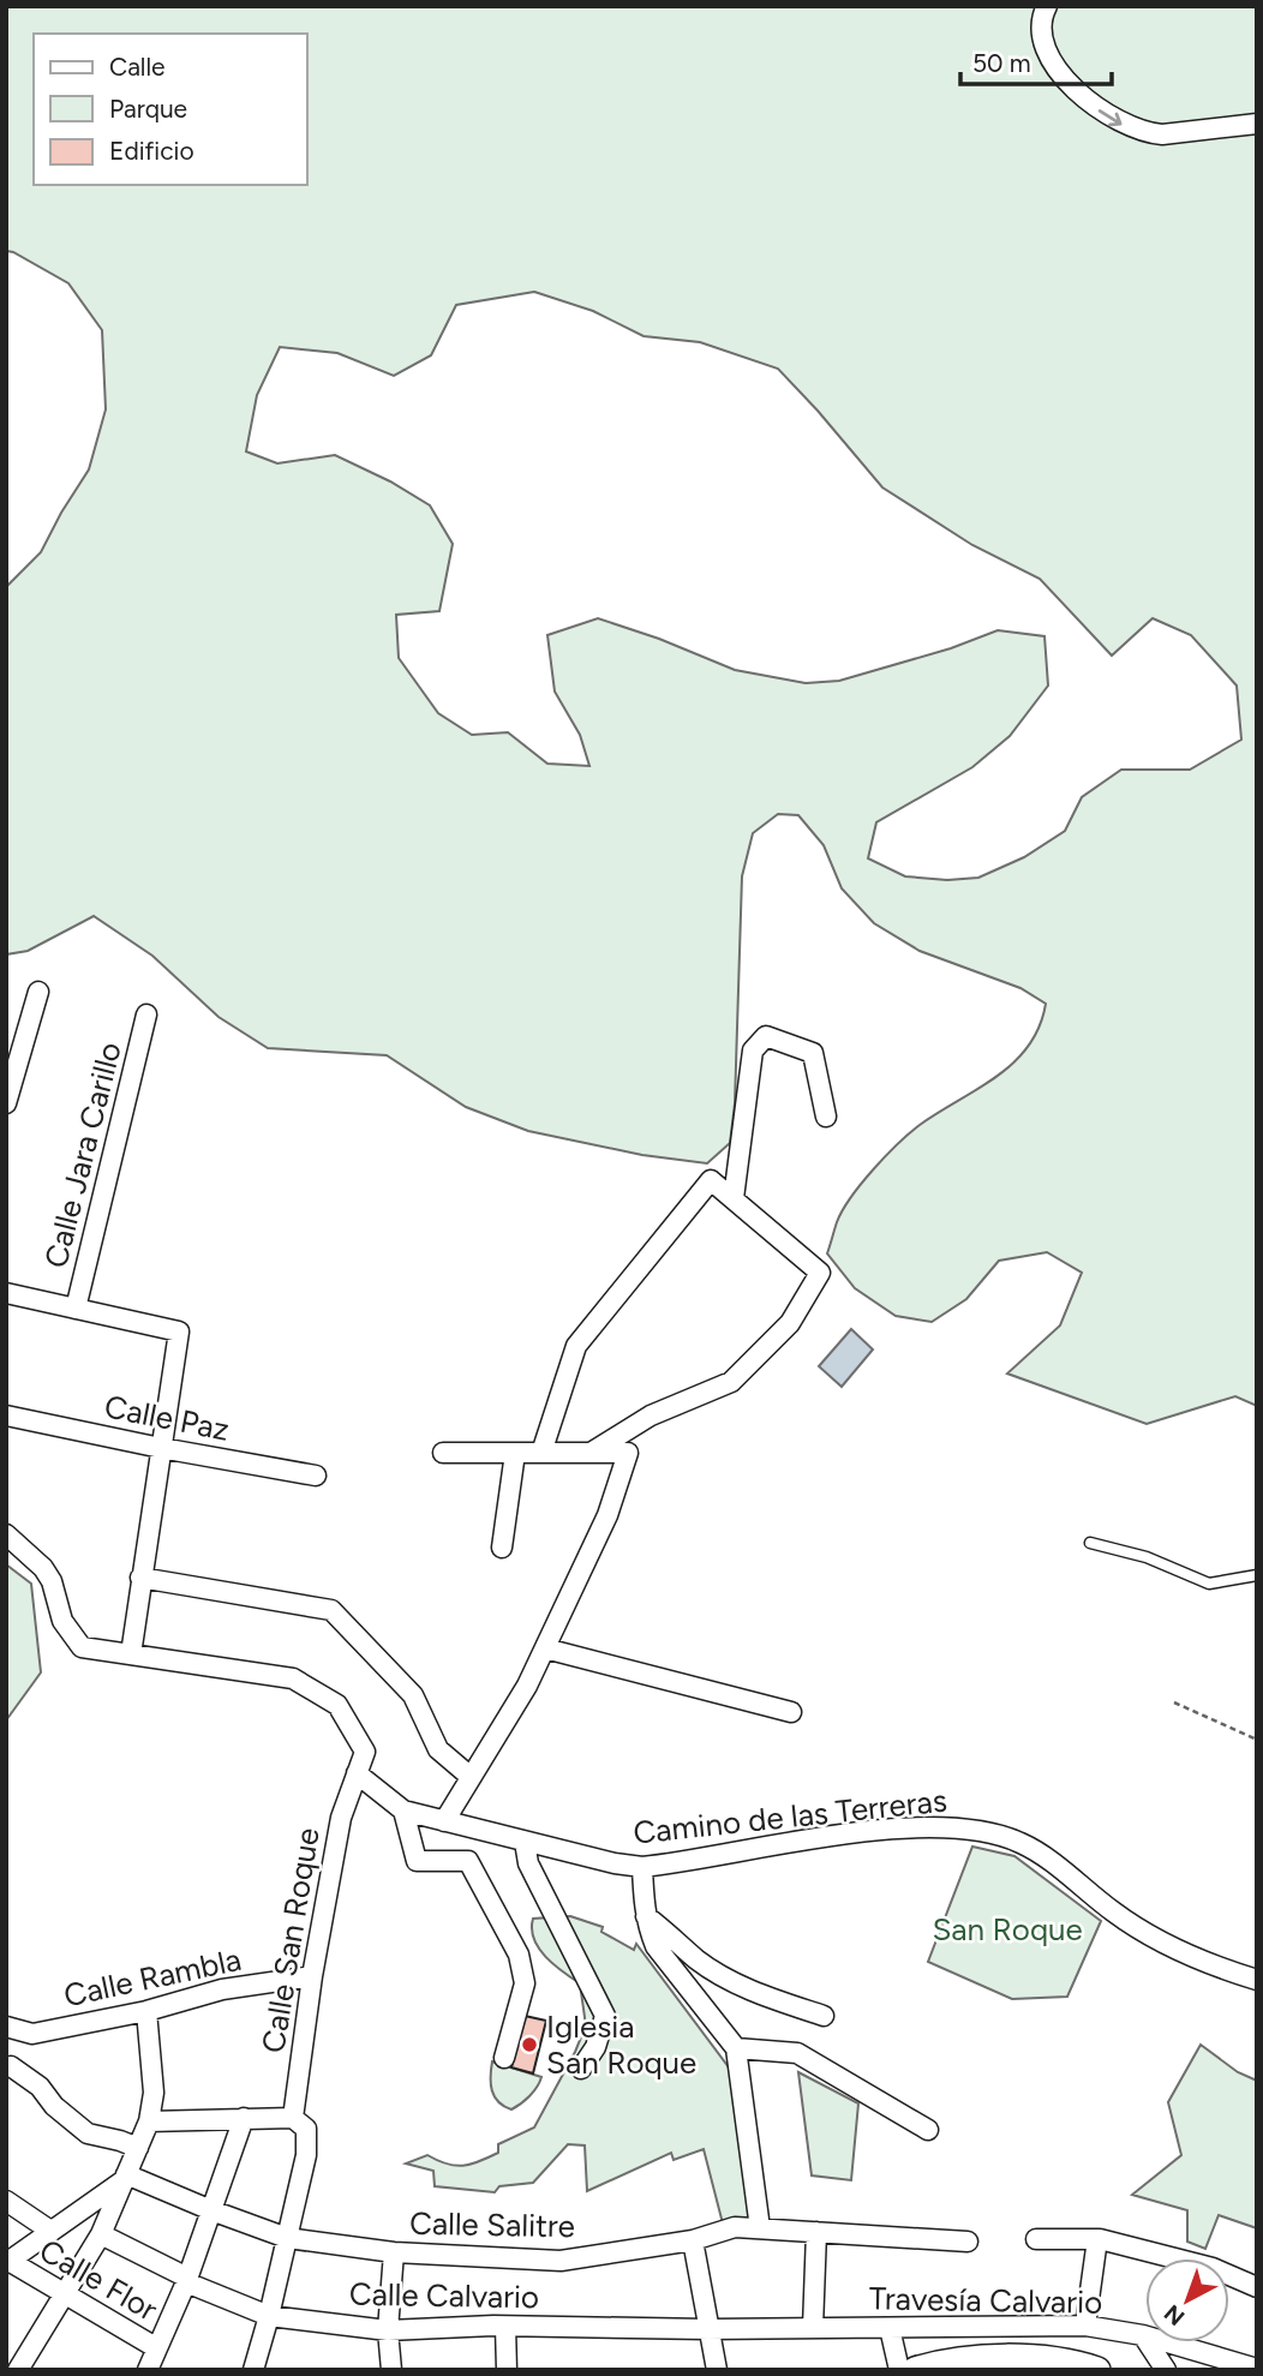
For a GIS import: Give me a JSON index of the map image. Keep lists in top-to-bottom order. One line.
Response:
{"streets":{"street":["Calle Jara Carillo","Calle Paz","Camino de las Terreras","Calle San Roque","Calle Rambla","Calle Salitre","Calle Flor","Calle Calvario","Travesía Calvario"]},"crossings":[["Camino de las Terreras","Calle San Roque"],["Calle San Roque","Calle Rambla"],["Calle Calvario","Travesía Calvario"]],"parks":["San Roque"],"places":["Iglesia San Roque"],"legend":["Calle","Parque","Edificio"],"scale_bar":"50 m","north":"bottom left"}
